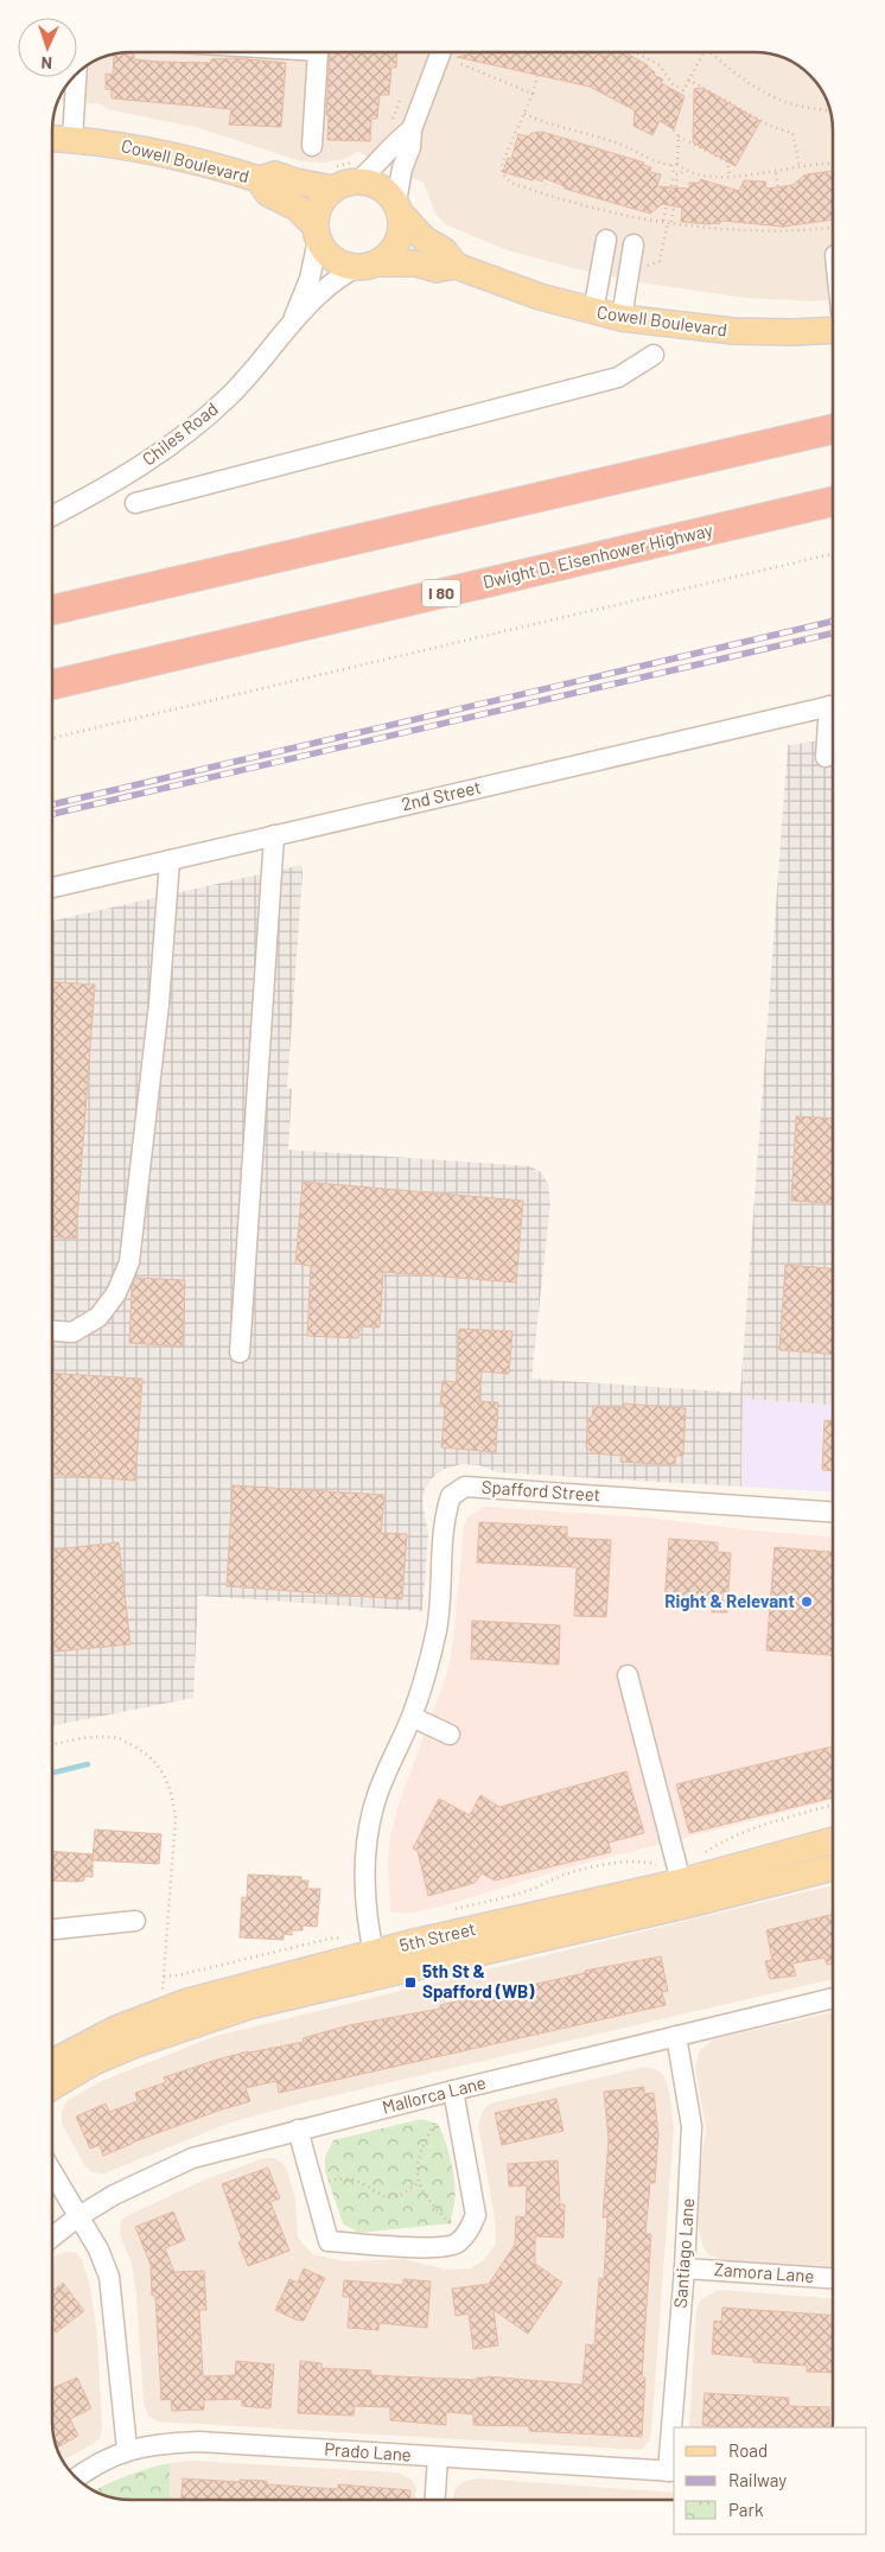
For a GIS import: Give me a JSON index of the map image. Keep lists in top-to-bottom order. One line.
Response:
{"streets":{"highway":["Dwight D. Eisenhower Highway","I 80"],"main road":["Cowell Boulevard","5th Street"],"street":["Chiles Road","2nd Street","Spafford Street","Mallorca Lane","Santiago Lane","Zamora Lane","Prado Lane"]},"crossings":[["Spafford Street","5th Street"],["Mallorca Lane","Santiago Lane"],["Santiago Lane","Zamora Lane"],["Santiago Lane","Prado Lane"]],"places":{"other":["Right & Relevant"],"transit":["5th St & Spafford (WB)"]},"legend":["Road","Railway","Park"],"north":"bottom"}
